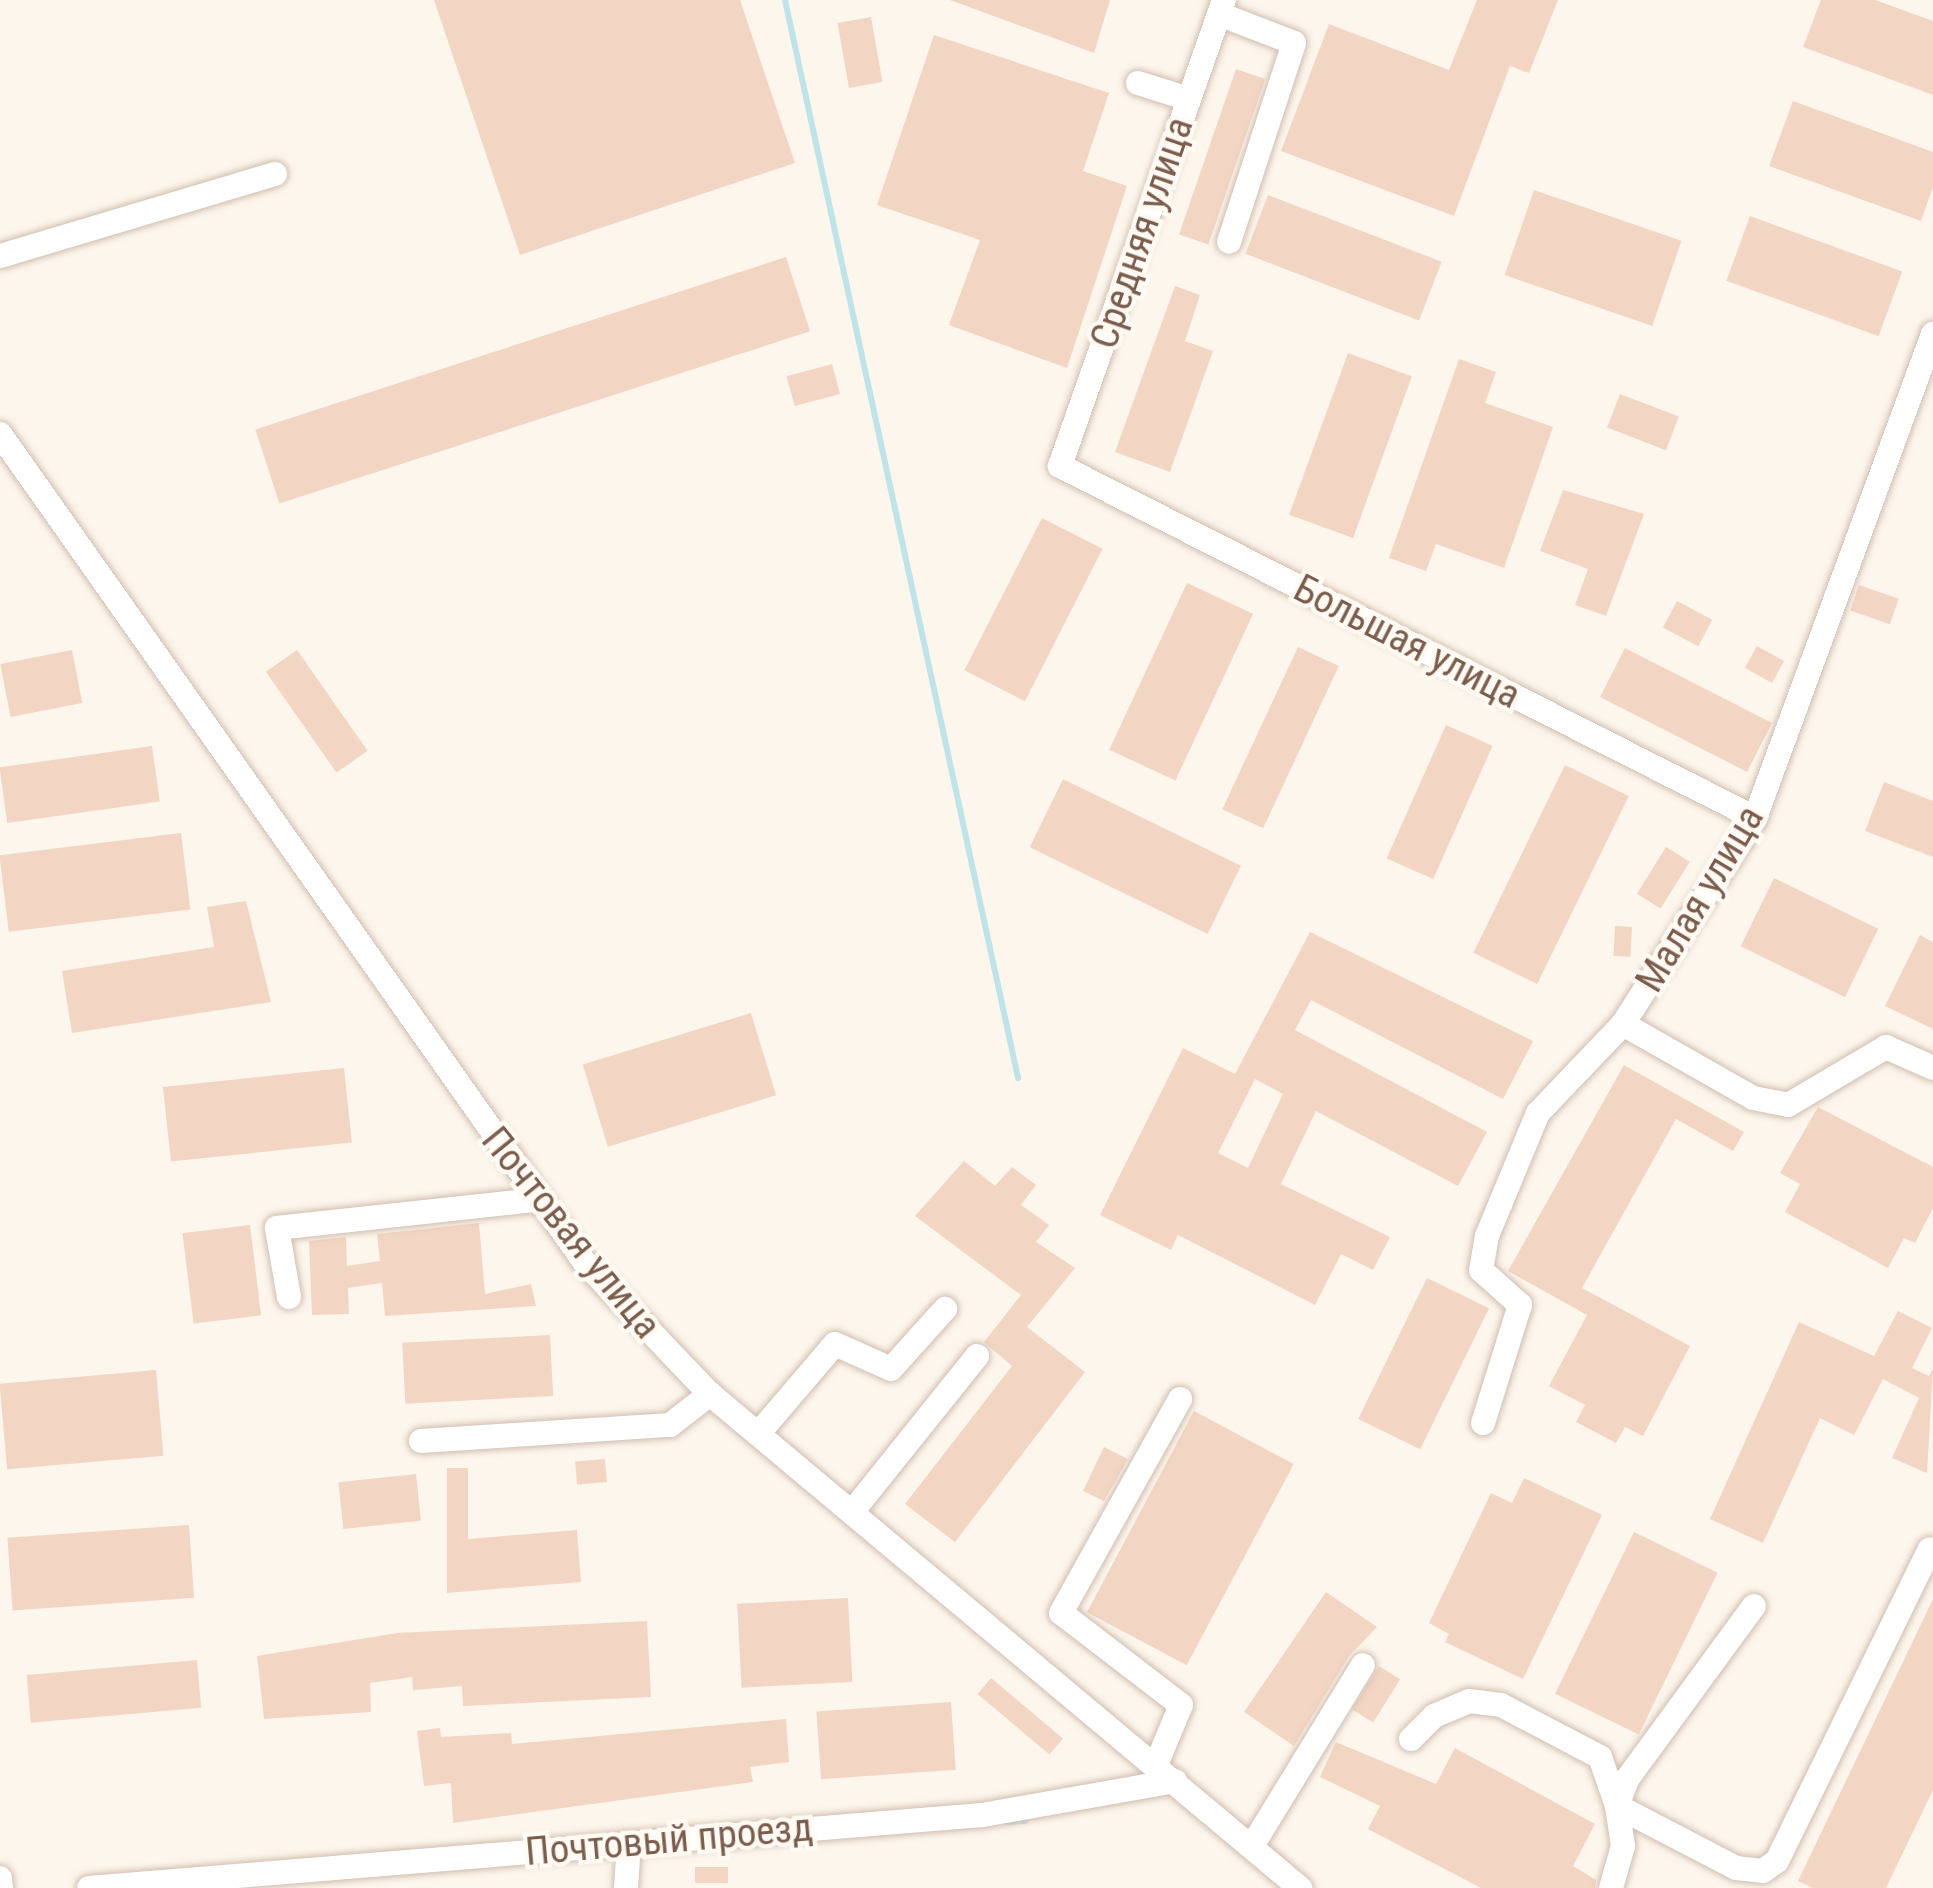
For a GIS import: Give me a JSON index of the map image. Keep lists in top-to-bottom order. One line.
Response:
{"streets":{"street":["Средняя улица","Большая улица","Малая улица","Почтовая улица","Почтовый проезд"]},"crossings":[["Средняя улица","Большая улица"],["Большая улица","Малая улица"],["Почтовая улица","Почтовый проезд"]]}
